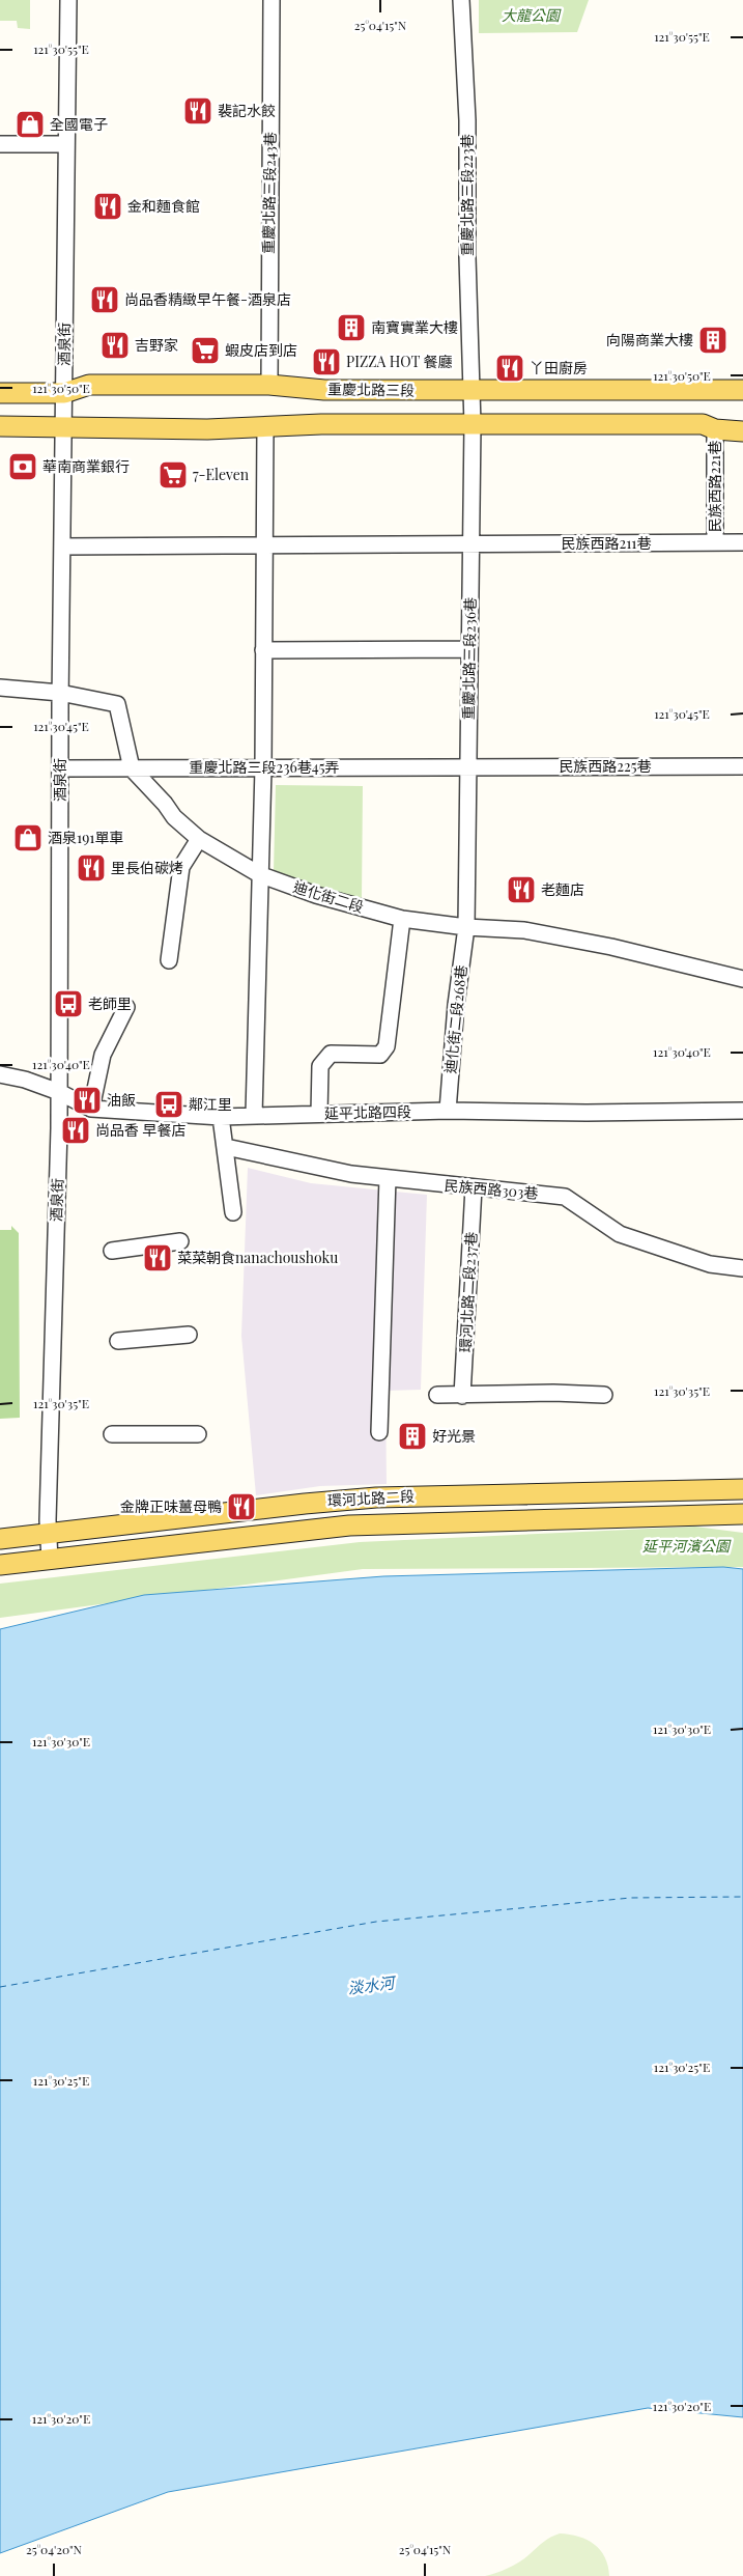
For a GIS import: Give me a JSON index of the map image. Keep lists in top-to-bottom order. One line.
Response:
{"streets":{"main road":["重慶北路三段","環河北路二段"],"street":["重慶北路三段243巷","重慶北路三段223巷","酒泉街","民族西路221巷","民族西路211巷","重慶北路三段236巷","民族西路225巷","重慶北路三段236巷45弄","迪化街二段","迪化街二段268巷","延平北路四段","民族西路303巷","環河北路二段237巷"]},"crossings":[["重慶北路三段243巷","重慶北路三段"],["重慶北路三段223巷","重慶北路三段"],["重慶北路三段223巷","重慶北路三段236巷"],["酒泉街","重慶北路三段"],["酒泉街","民族西路211巷"],["酒泉街","重慶北路三段236巷45弄"],["酒泉街","延平北路四段"],["酒泉街","環河北路二段"],["重慶北路三段","重慶北路三段236巷"],["民族西路221巷","民族西路211巷"],["民族西路211巷","重慶北路三段236巷"],["重慶北路三段236巷","民族西路225巷"],["重慶北路三段236巷","重慶北路三段236巷45弄"],["重慶北路三段236巷","迪化街二段"],["重慶北路三段236巷","迪化街二段268巷"],["民族西路225巷","重慶北路三段236巷45弄"],["重慶北路三段236巷45弄","迪化街二段"],["迪化街二段","迪化街二段268巷"],["迪化街二段268巷","延平北路四段"],["民族西路303巷","環河北路二段237巷"]],"water":["淡水河"],"parks":["大龍公園","延平河濱公園"],"places":{"restaurant":["裴記水餃","金和麵食館","尚品香精緻早午餐-酒泉店","吉野家","PIZZA HOT 餐廳","丫田廚房","里長伯碳烤","老麵店","油飯","尚品香 早餐店","菜菜朝食nanachoushoku","金牌正味薑母鴨"],"shop":["全國電子","酒泉191單車"],"building":["南寶實業大樓","向陽商業大樓","好光景"],"supermarket":["蝦皮店到店","7-Eleven"],"bank":["華南商業銀行"],"bus stop":["老師里","鄰江里"]},"coordinates":["25°04'15\"N","121°30'55\"E","121°30'50\"E","121°30'45\"E","121°30'40\"E","121°30'35\"E","121°30'30\"E","121°30'25\"E","121°30'20\"E","25°04'20\"N"]}
